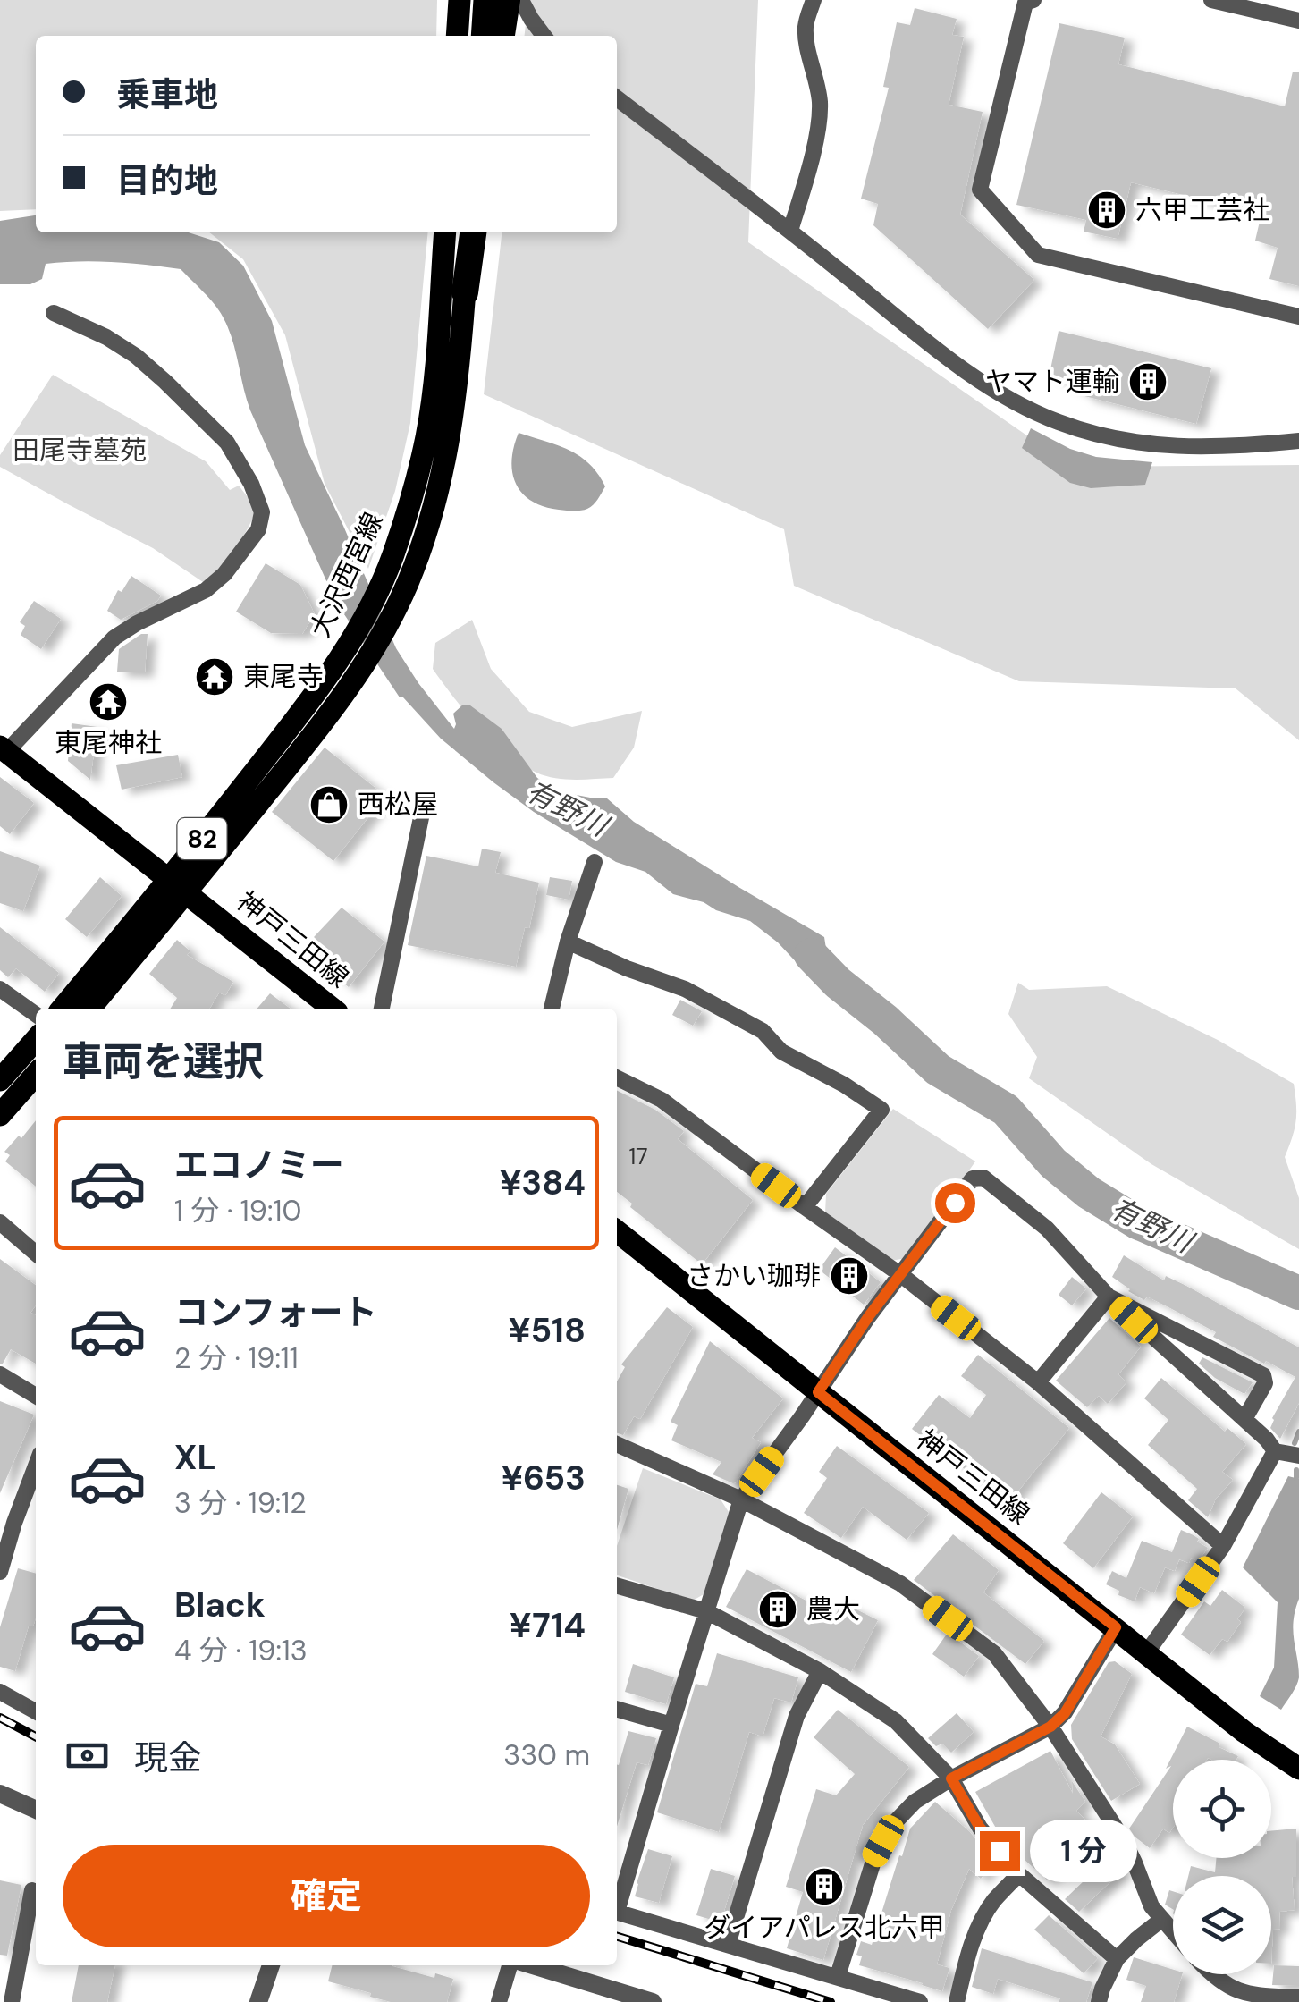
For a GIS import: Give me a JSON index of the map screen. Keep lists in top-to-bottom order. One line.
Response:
{"streets":{"main road":["大沢西宮線","82","神戸三田線"]},"crossings":[["大沢西宮線","神戸三田線"]],"water":["有野川"],"parks":["田尾寺墓苑"],"places":{"building":["六甲工芸社","ヤマト運輸","さかい珈琲","農大","ダイアパレス北六甲"],"temple":["東尾寺","東尾神社"],"shop":["西松屋"]},"house_numbers":["17"],"page":{"banner":["乗車地","目的地"],"heading":"車両を選択","list":[{"name":"エコノミー","note":"1 分 · 19:10","value":"¥384"},{"name":"コンフォート","note":"2 分 · 19:11","value":"¥518"},{"name":"XL","note":"3 分 · 19:12","value":"¥653"},{"name":"Black","note":"4 分 · 19:13","value":"¥714"}],"pay":["現金","330 m"],"bubble":"1 分","buttons":"確定"}}
